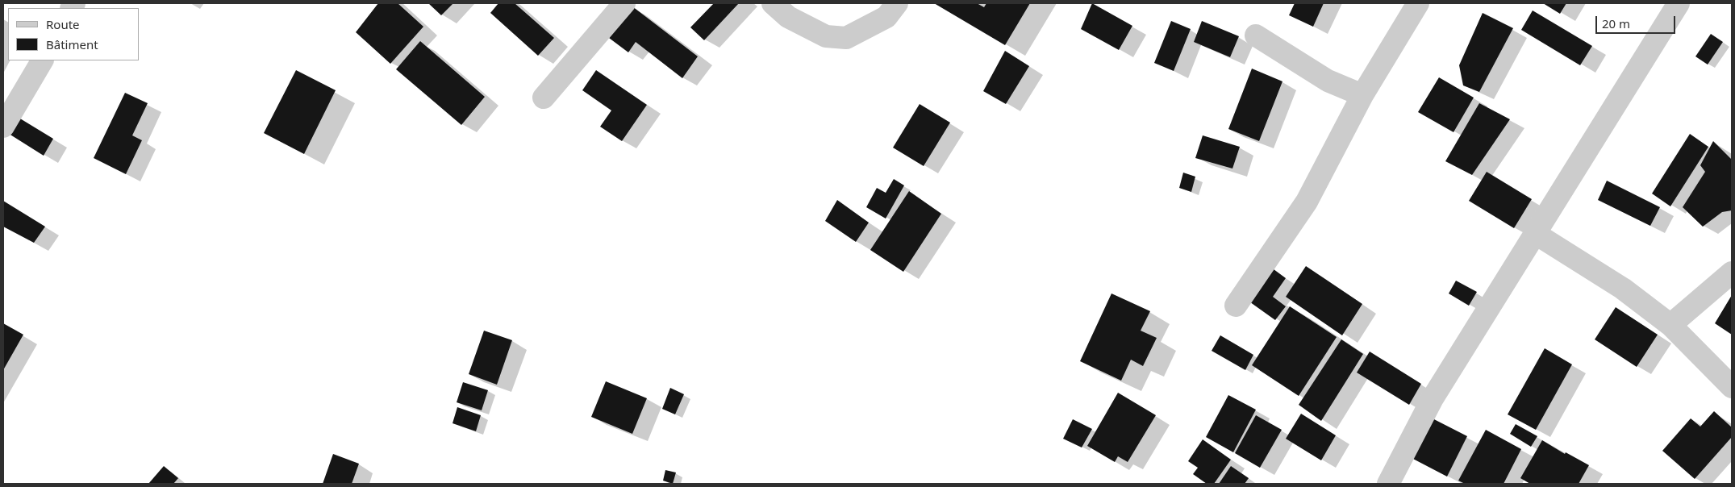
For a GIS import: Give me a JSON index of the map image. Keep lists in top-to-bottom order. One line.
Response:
{"legend":["Route","Bâtiment"],"scale_bar":"20 m"}
